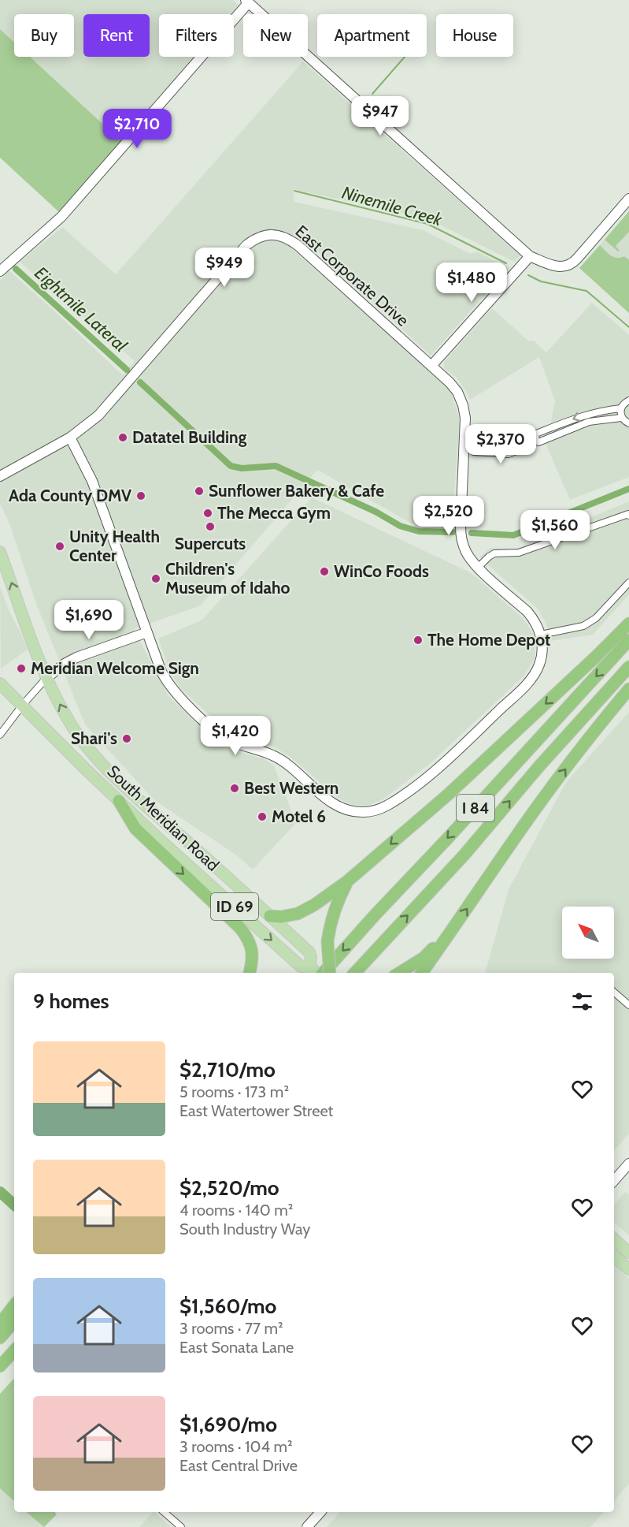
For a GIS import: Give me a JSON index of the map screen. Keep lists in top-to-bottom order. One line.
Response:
{"streets":{"highway":["I 84"],"main road":["South Meridian Road","ID 69"],"street":["East Corporate Drive"]},"water":["Ninemile Creek","Eightmile Lateral"],"places":["Datatel Building","Sunflower Bakery & Cafe","Ada County DMV","The Mecca Gym","Supercuts","Unity Health Center","WinCo Foods","Children's Museum of Idaho","The Home Depot","Meridian Welcome Sign","Shari's","Best Western","Motel 6"],"north":"top left","page":{"chip":["Buy","Rent","Filters","New","Apartment","House"],"price":["$947","$2,710","$949","$1,480","$2,370","$2,520","$1,560","$1,690","$1,420"],"heading":"9 homes","list":[{"name":"$2,710/mo","note":"5 rooms · 173 m² · East Watertower Street"},{"name":"$2,520/mo","note":"4 rooms · 140 m² · South Industry Way"},{"name":"$1,560/mo","note":"3 rooms · 77 m² · East Sonata Lane"},{"name":"$1,690/mo","note":"3 rooms · 104 m² · East Central Drive"}]}}
